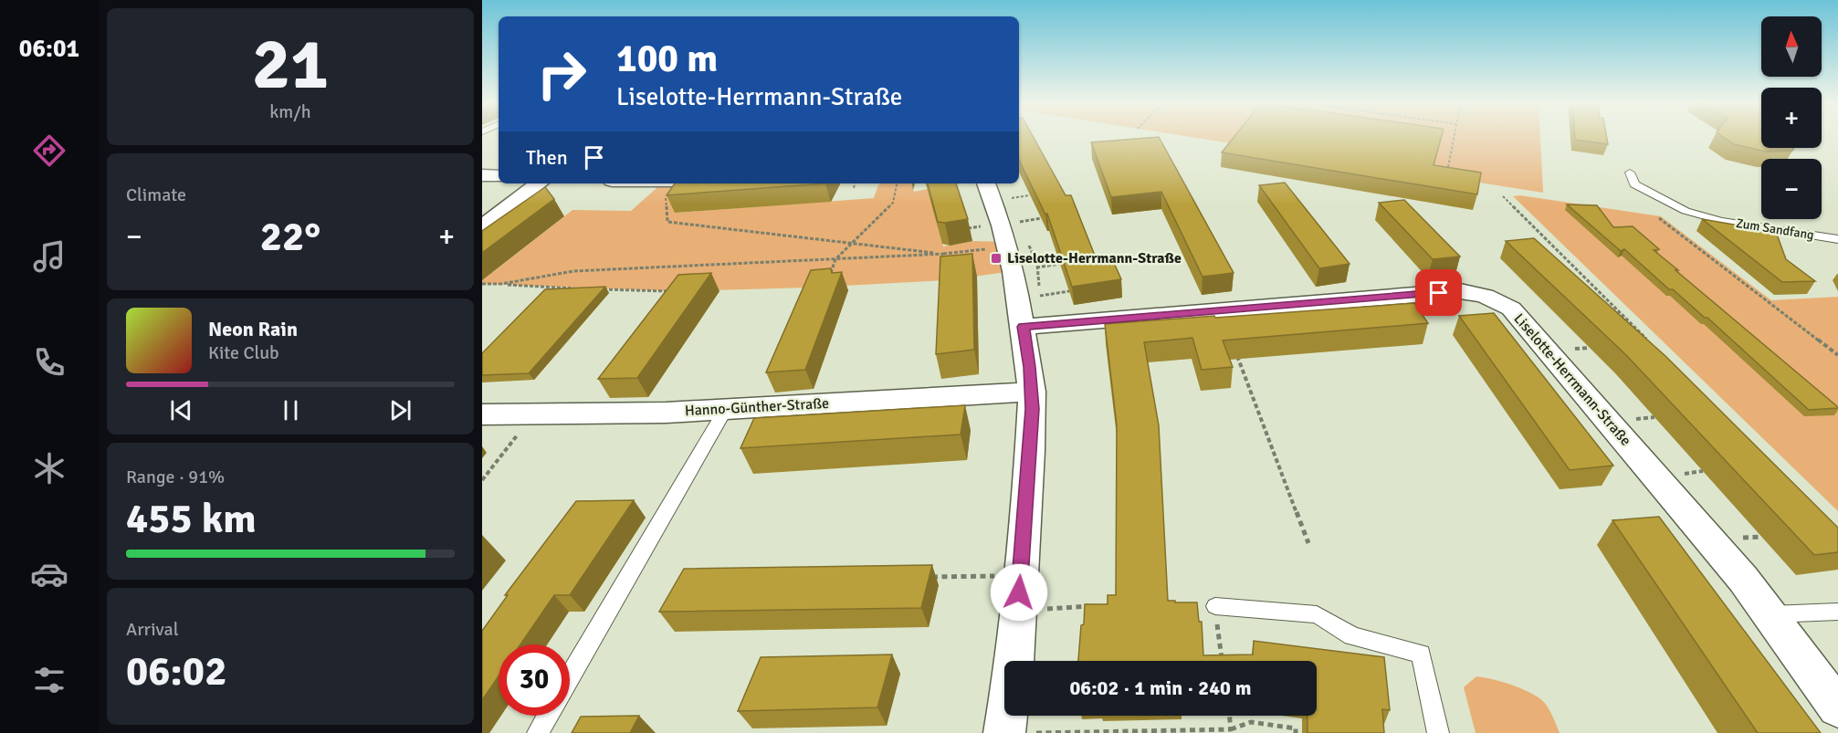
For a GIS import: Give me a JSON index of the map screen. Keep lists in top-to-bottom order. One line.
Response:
{"streets":{"street":["Liselotte-Herrmann-Straße","Hanno-Günther-Straße"],"lane":["Zum Sandfang"]},"places":{"transit":["Liselotte-Herrmann-Straße"]},"north":"top","page":{"tabs":"06:01","tile":[["21","km/h"],"Climate",["Range · 91%","455 km"],["Arrival","06:02"]],"map_buttons":["+","−"],"turn":["100 m","Liselotte-Herrmann-Straße"],"then":"Then","heat":["−","22°","+"],"song":["Neon Rain","Kite Club"],"limit":"30","trip":"06:02 · 1 min · 240 m"}}
